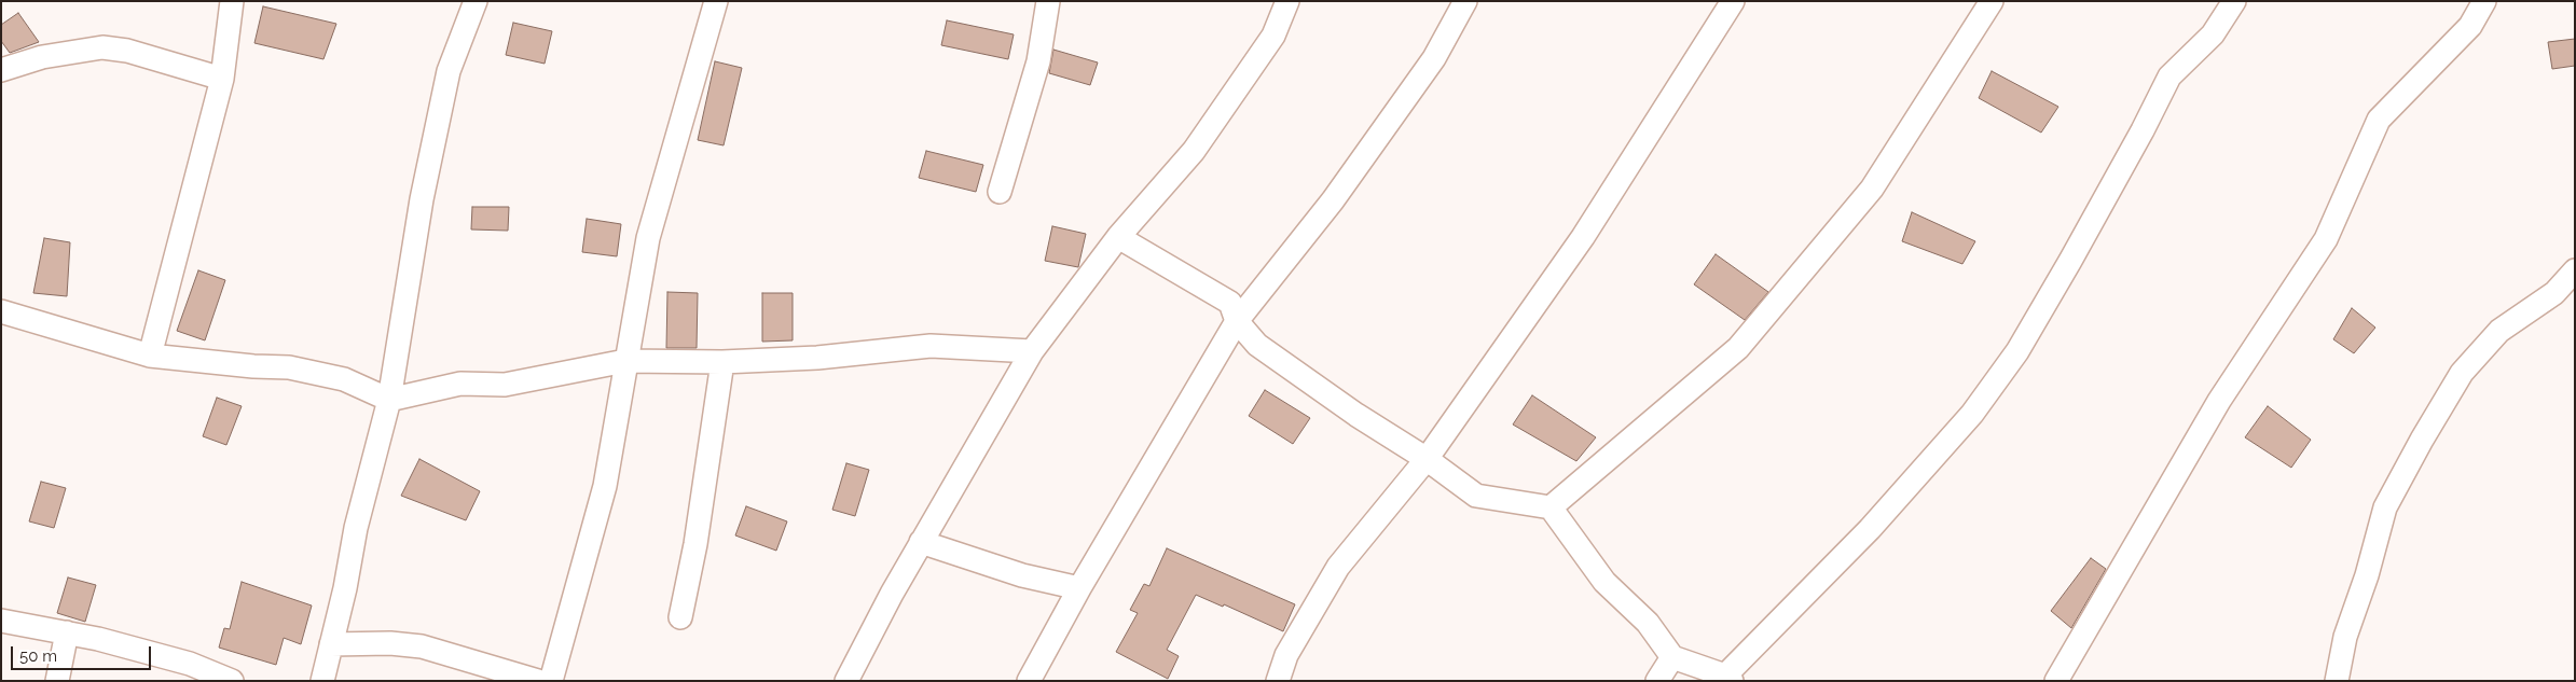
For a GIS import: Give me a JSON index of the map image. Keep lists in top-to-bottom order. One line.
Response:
{"scale_bar":"50 m"}
